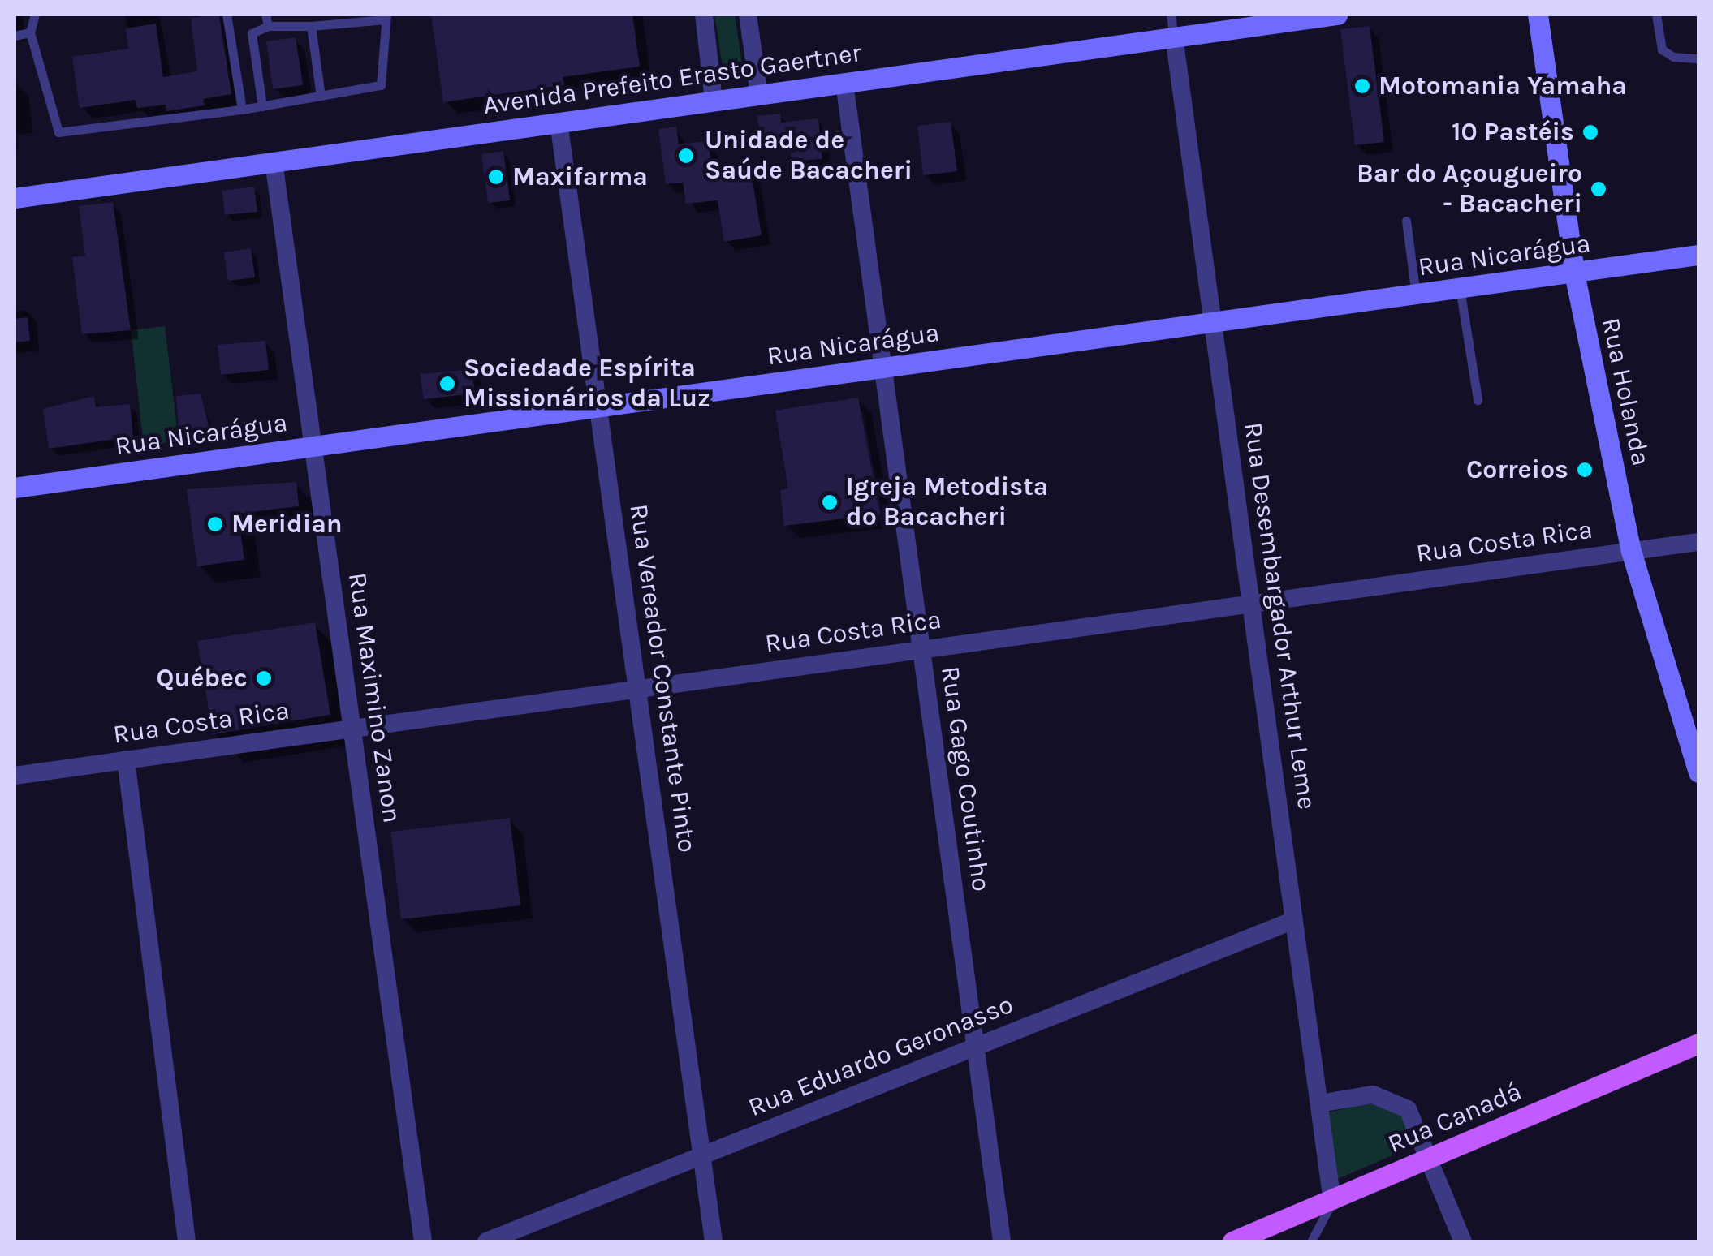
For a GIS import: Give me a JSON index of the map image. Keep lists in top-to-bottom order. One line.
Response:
{"streets":{"main road":["Avenida Prefeito Erasto Gaertner","Rua Nicarágua","Rua Holanda","Rua Canadá"],"street":["Rua Costa Rica","Rua Desembargador Arthur Leme","Rua Vereador Constante Pinto","Rua Maximino Zanon","Rua Gago Coutinho","Rua Eduardo Geronasso"]},"crossings":[["Avenida Prefeito Erasto Gaertner","Rua Desembargador Arthur Leme"],["Avenida Prefeito Erasto Gaertner","Rua Vereador Constante Pinto"],["Avenida Prefeito Erasto Gaertner","Rua Maximino Zanon"],["Avenida Prefeito Erasto Gaertner","Rua Gago Coutinho"],["Rua Nicarágua","Rua Holanda"],["Rua Nicarágua","Rua Desembargador Arthur Leme"],["Rua Nicarágua","Rua Vereador Constante Pinto"],["Rua Nicarágua","Rua Maximino Zanon"],["Rua Nicarágua","Rua Gago Coutinho"],["Rua Holanda","Rua Costa Rica"],["Rua Costa Rica","Rua Desembargador Arthur Leme"],["Rua Costa Rica","Rua Vereador Constante Pinto"],["Rua Costa Rica","Rua Maximino Zanon"],["Rua Costa Rica","Rua Gago Coutinho"],["Rua Desembargador Arthur Leme","Rua Eduardo Geronasso"],["Rua Desembargador Arthur Leme","Rua Canadá"],["Rua Vereador Constante Pinto","Rua Eduardo Geronasso"],["Rua Gago Coutinho","Rua Eduardo Geronasso"]],"places":["Motomania Yamaha","10 Pastéis","Unidade de Saúde Bacacheri","Maxifarma","Bar do Açougueiro - Bacacheri","Sociedade Espírita Missionários da Luz","Correios","Igreja Metodista do Bacacheri","Meridian","Québec"]}
